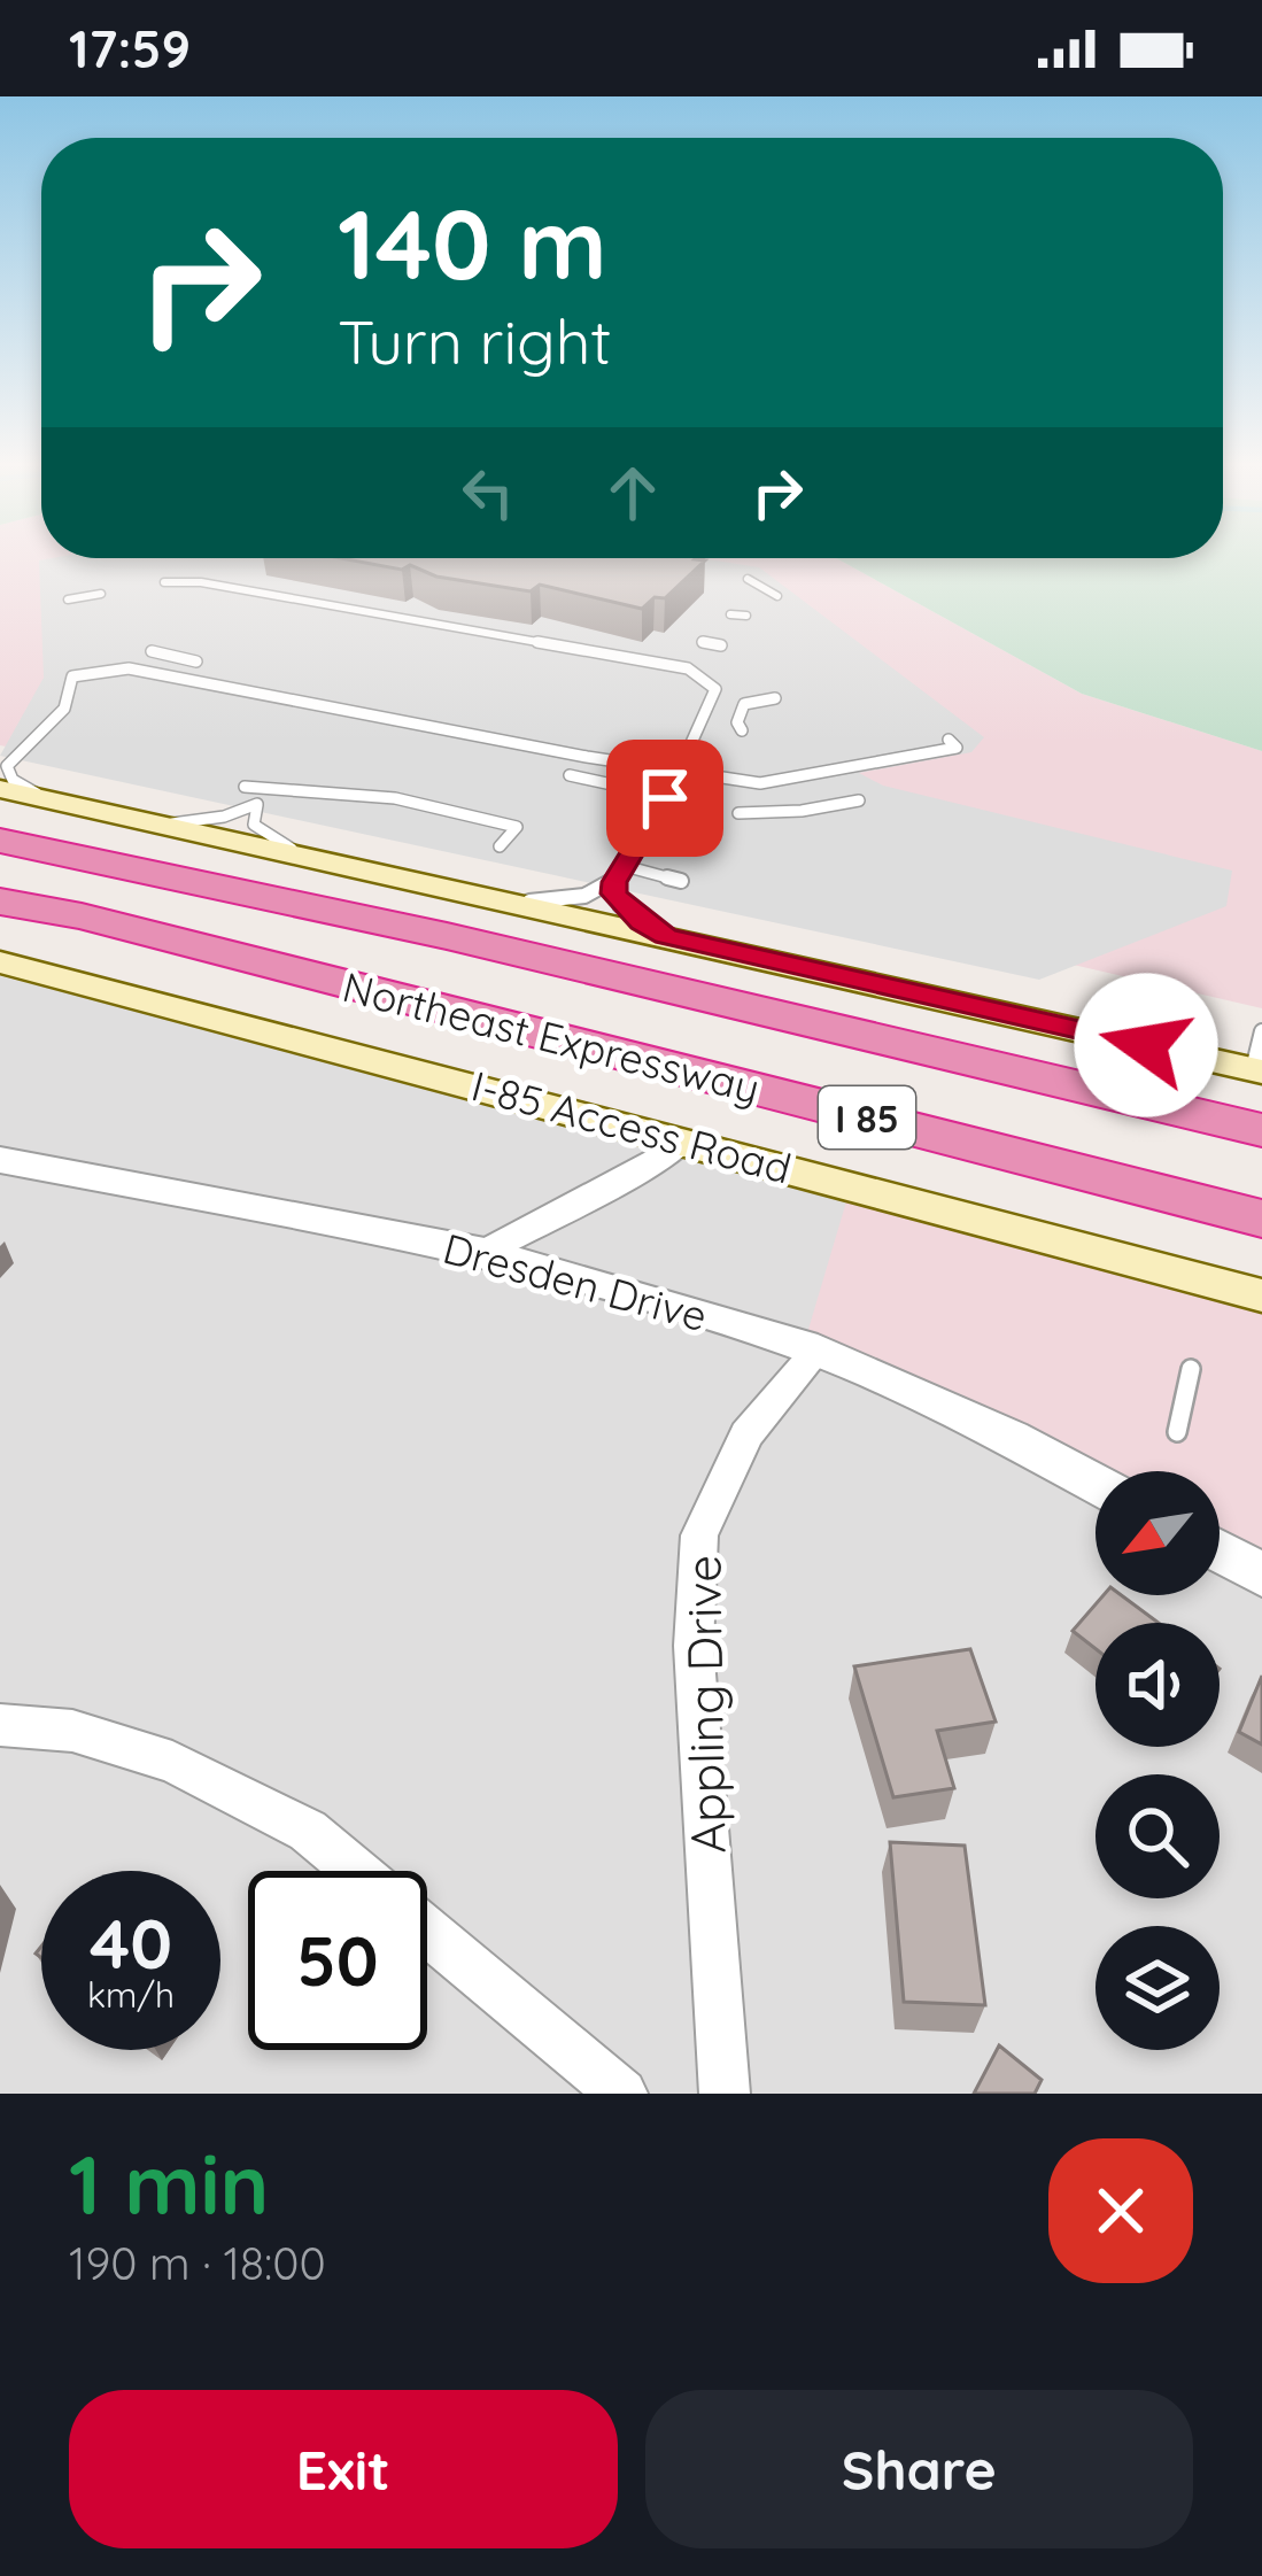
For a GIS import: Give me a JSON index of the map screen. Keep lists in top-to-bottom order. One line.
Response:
{"streets":{"highway":["Northeast Expressway","I 85"],"main road":["I-85 Access Road"],"street":["Dresden Drive","Appling Drive"]},"crossings":[["Dresden Drive","Appling Drive"]],"north":"bottom left","page":{"status":"17:59","turn":["140 m","Turn right"],"speed":"40 km/h","limit":"50","heading":["1 min","190 m · 18:00"],"buttons":["Exit","Share"]}}
